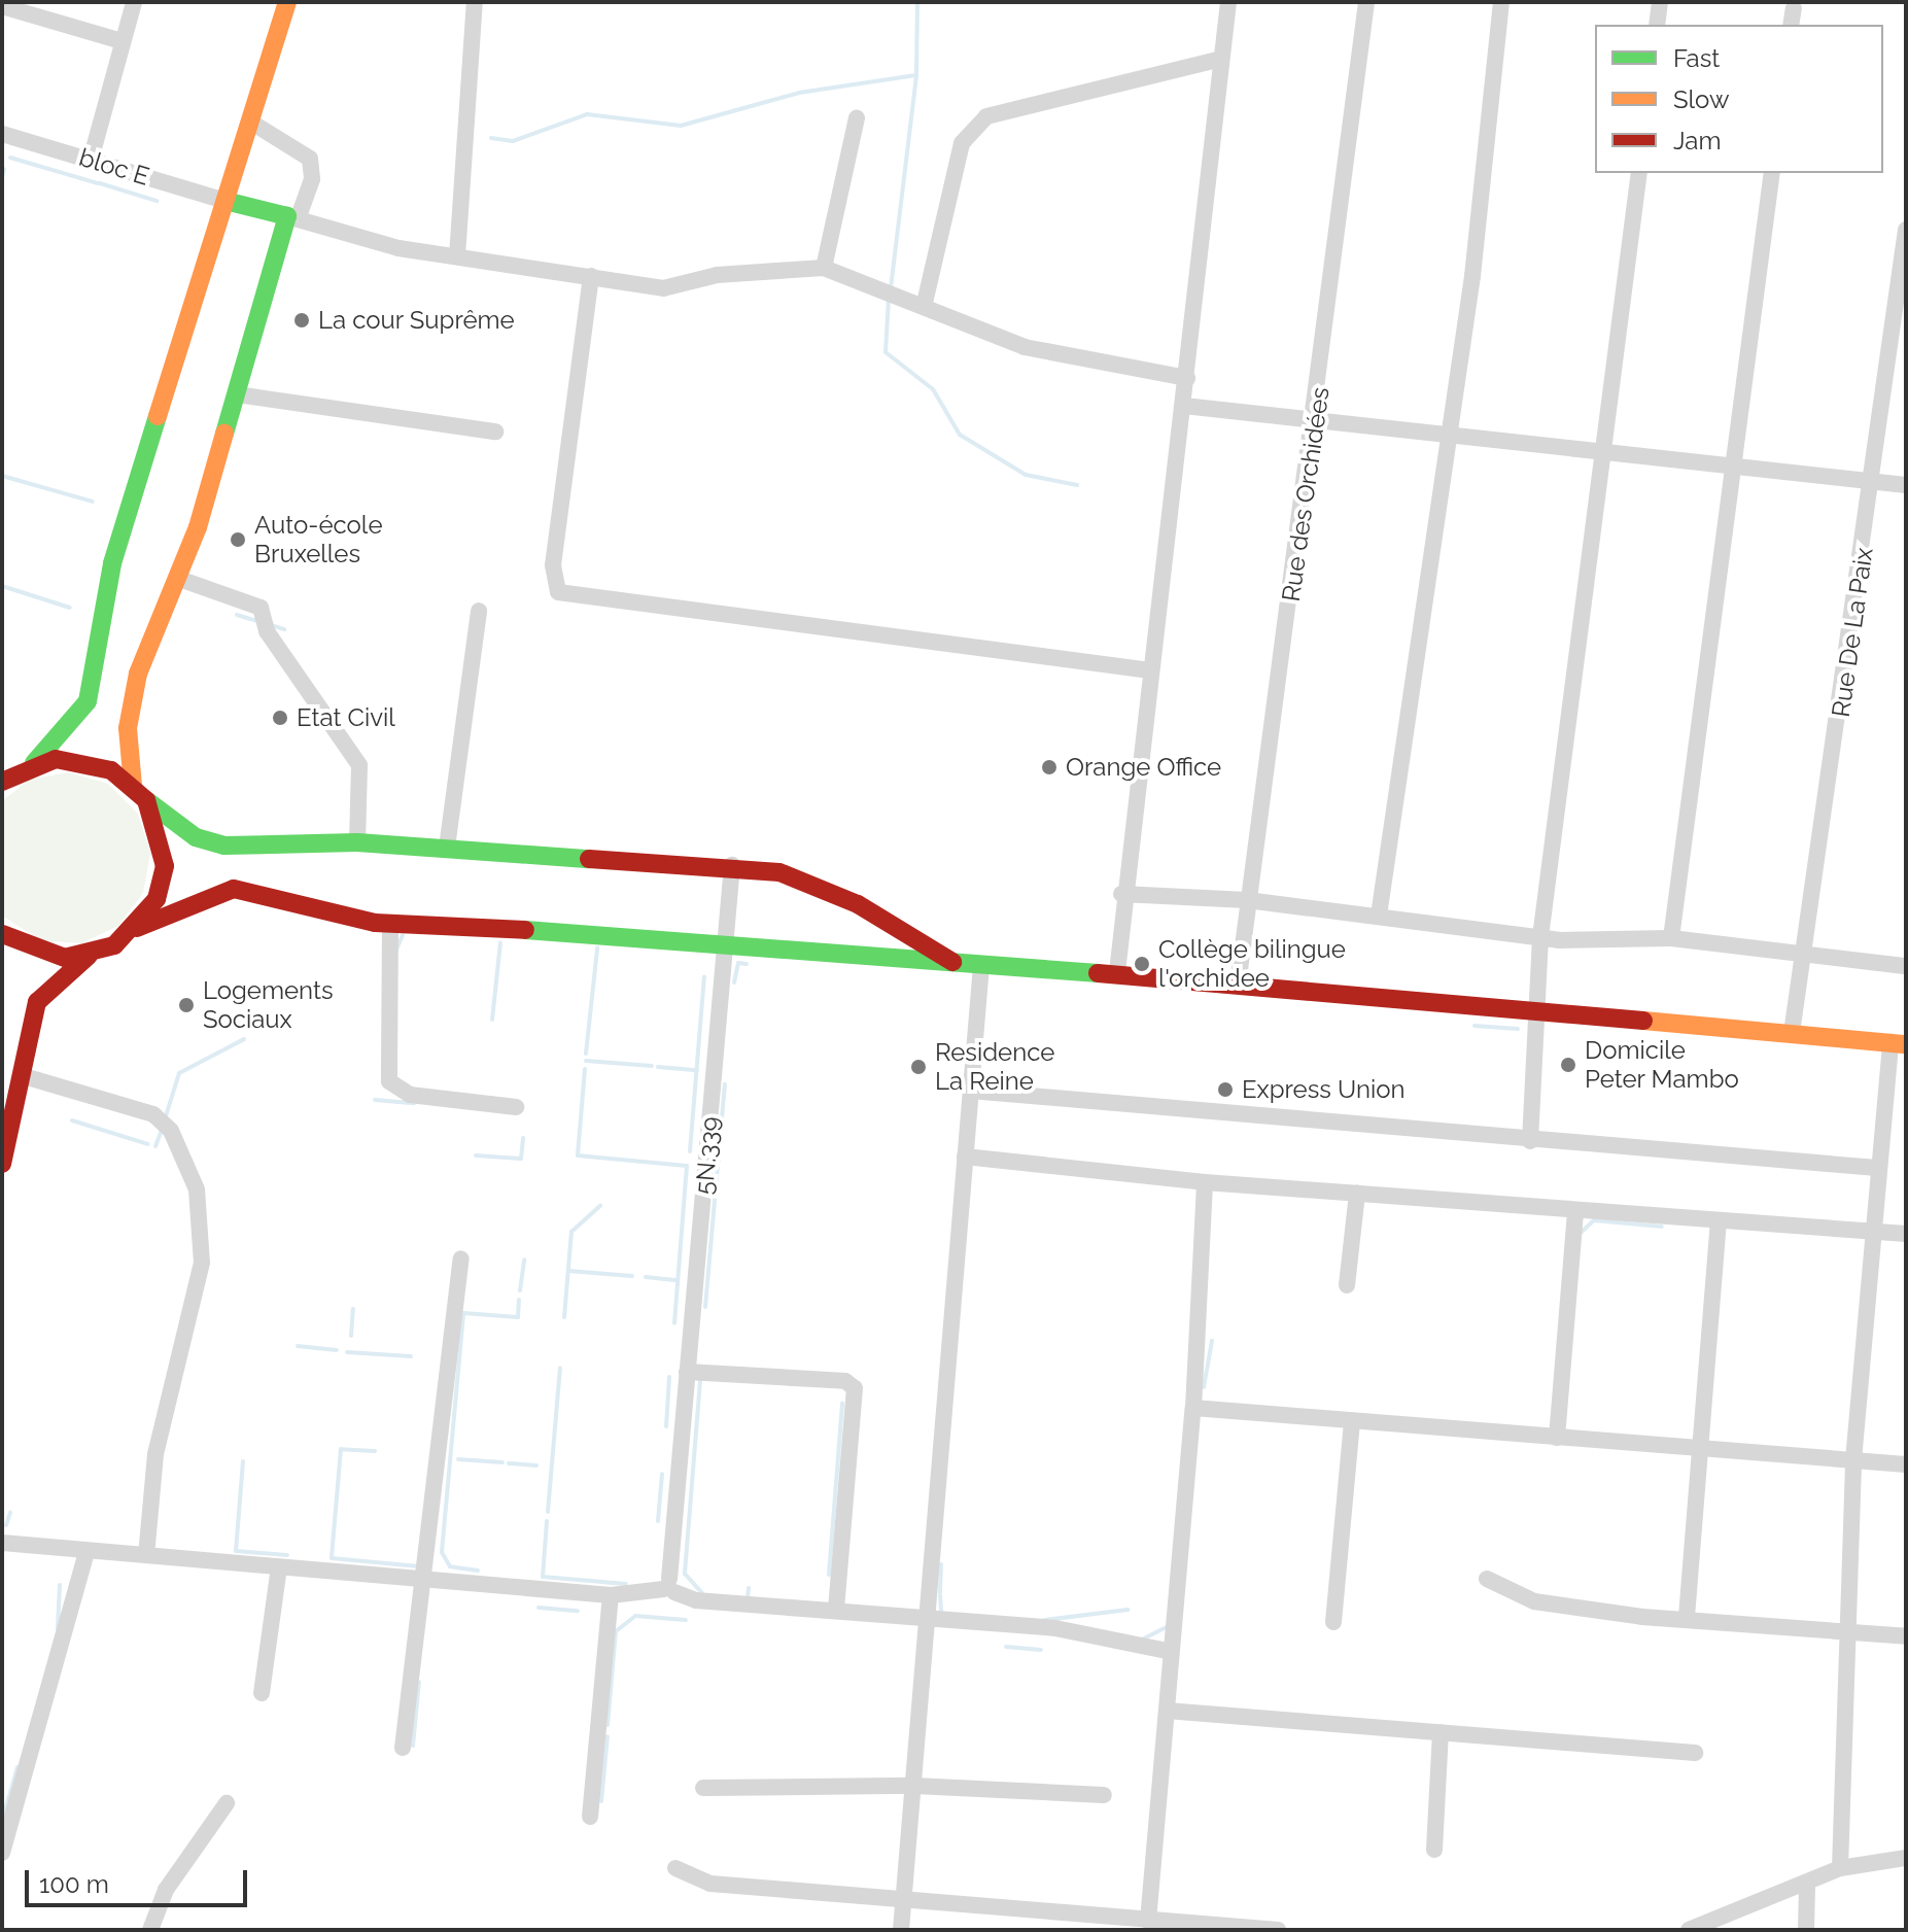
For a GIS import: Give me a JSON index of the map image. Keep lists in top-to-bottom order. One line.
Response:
{"streets":{"street":["bloc E","Rue des Orchidées","Rue De La Paix","5N.339"]},"places":["La cour Suprême","Auto-école Bruxelles","Etat Civil","Orange Office","Collège bilingue l'orchidee","Logements Sociaux","Domicile Peter Mambo","Residence La Reine","Express Union"],"legend":["Fast","Slow","Jam"],"scale_bar":"100 m"}
